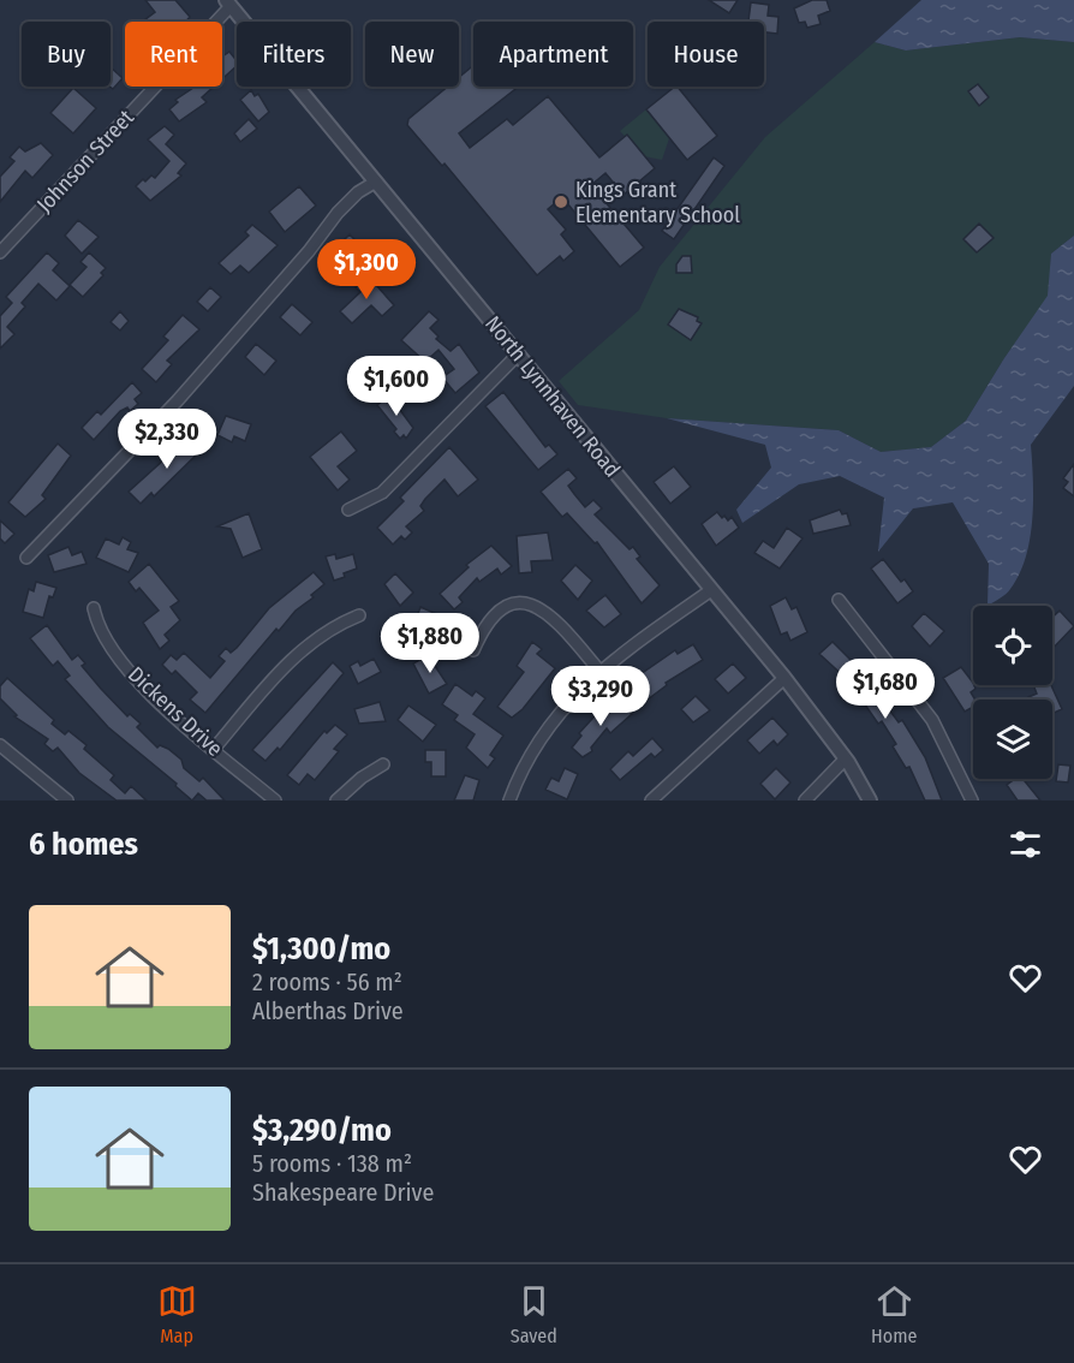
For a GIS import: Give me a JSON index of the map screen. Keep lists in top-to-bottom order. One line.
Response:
{"streets":{"street":["Johnson Street","North Lynnhaven Road","Dickens Drive"]},"crossings":[["Johnson Street","North Lynnhaven Road"]],"places":["Kings Grant Elementary School"],"page":{"chip":["Buy","Rent","Filters","New","Apartment","House"],"price":["$1,300","$1,600","$2,330","$1,880","$1,680","$3,290"],"heading":"6 homes","list":[{"name":"$1,300/mo","note":"2 rooms · 56 m² · Alberthas Drive"},{"name":"$3,290/mo","note":"5 rooms · 138 m² · Shakespeare Drive"}],"tabs":["Map","Saved","Home"]}}
